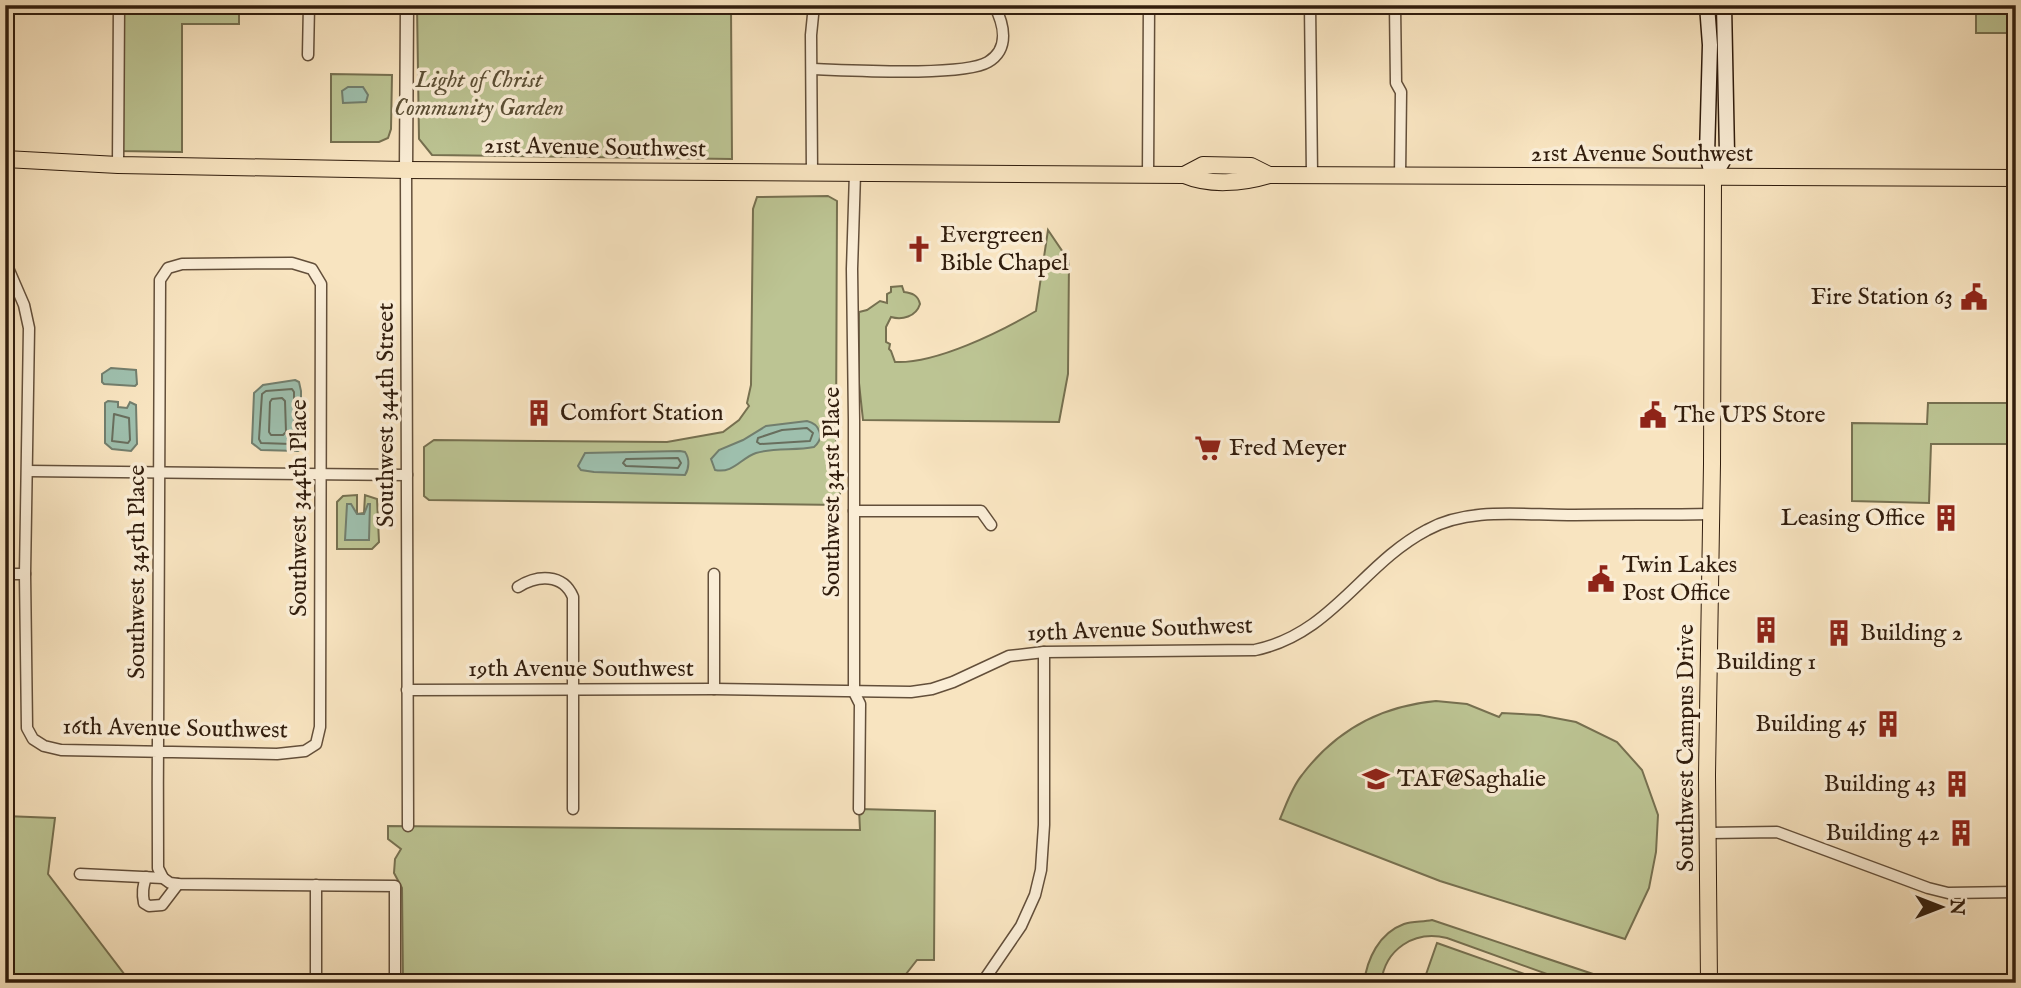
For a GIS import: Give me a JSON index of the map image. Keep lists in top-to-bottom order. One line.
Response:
{"streets":{"main road":["21st Avenue Southwest","Southwest Campus Drive"],"street":["Southwest 344th Street","Southwest 341st Place","Southwest 344th Place","Southwest 345th Place","19th Avenue Southwest","16th Avenue Southwest"]},"crossings":[["21st Avenue Southwest","Southwest 344th Street"],["21st Avenue Southwest","Southwest 341st Place"],["21st Avenue Southwest","Southwest Campus Drive"],["Southwest 344th Street","19th Avenue Southwest"],["Southwest 341st Place","19th Avenue Southwest"],["Southwest 344th Place","Southwest 345th Place"],["Southwest 344th Place","16th Avenue Southwest"],["Southwest 345th Place","16th Avenue Southwest"],["19th Avenue Southwest","Southwest Campus Drive"]],"parks":["Light of Christ Community Garden"],"places":{"church":["Evergreen Bible Chapel"],"public building":["Fire Station 63","The UPS Store","Twin Lakes Post Office"],"building":["Comfort Station","Leasing Office","Building 1","Building 2","Building 45","Building 43","Building 42"],"supermarket":["Fred Meyer"],"school or university":["TAF@Saghalie"]},"north":"right"}
